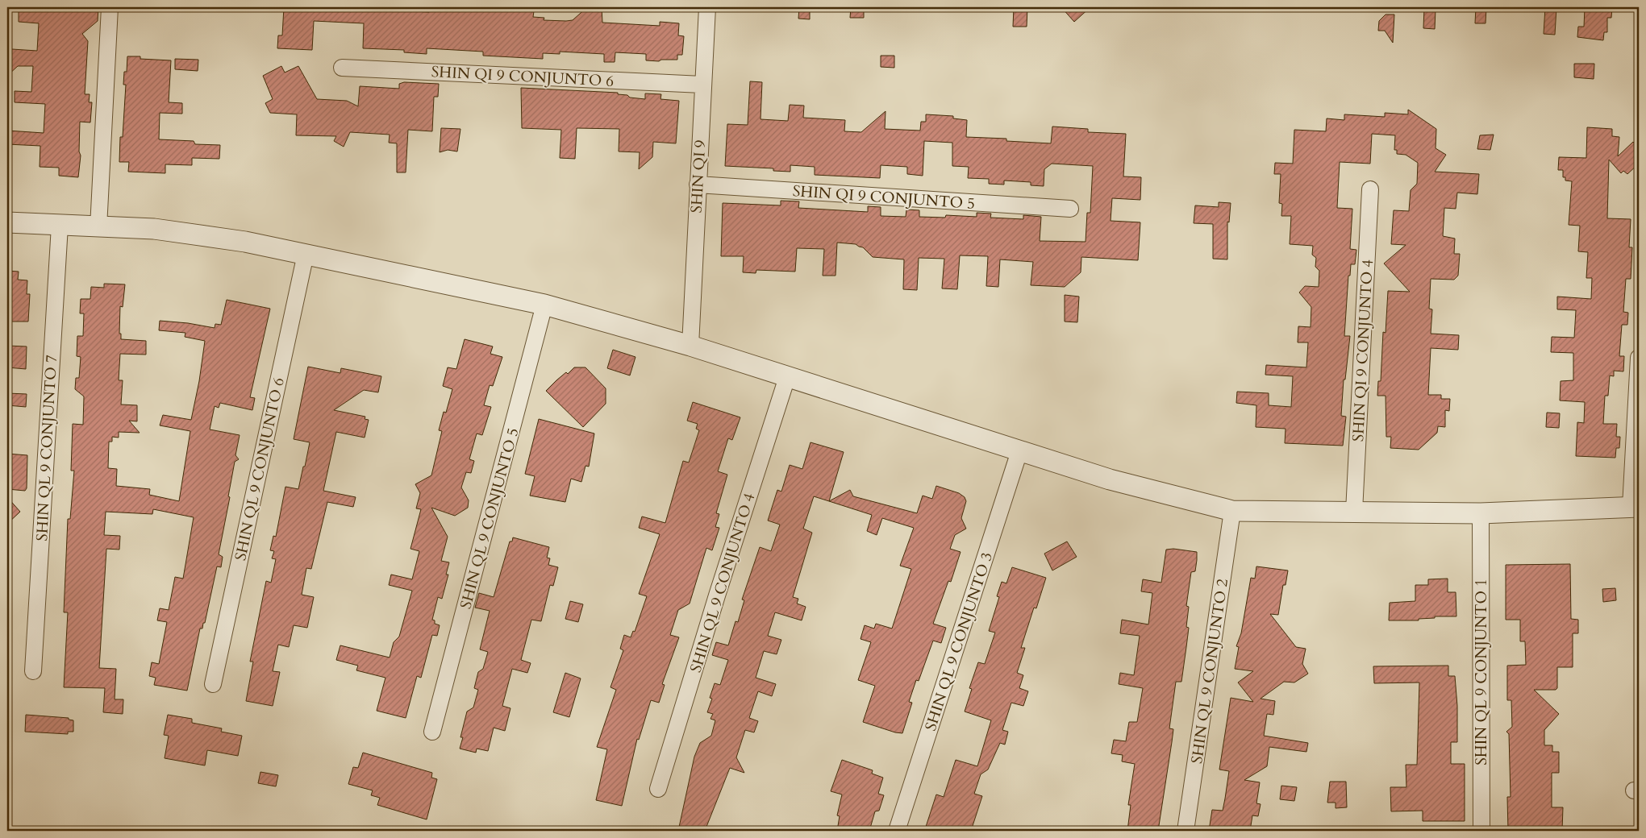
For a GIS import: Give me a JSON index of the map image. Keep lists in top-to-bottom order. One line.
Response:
{"streets":{"street":["SHIN QI 9 CONJUNTO 6","SHIN QI 9","SHIN QI 9 CONJUNTO 5","SHIN QI 9 CONJUNTO 4","SHIN QL 9 CONJUNTO 7","SHIN QL 9 CONJUNTO 6","SHIN QL 9 CONJUNTO 5","SHIN QL 9 CONJUNTO 4","SHIN QL 9 CONJUNTO 3","SHIN QL 9 CONJUNTO 2","SHIN QL 9 CONJUNTO 1"]},"crossings":[["SHIN QI 9 CONJUNTO 6","SHIN QI 9"],["SHIN QI 9","SHIN QI 9 CONJUNTO 5"]]}
